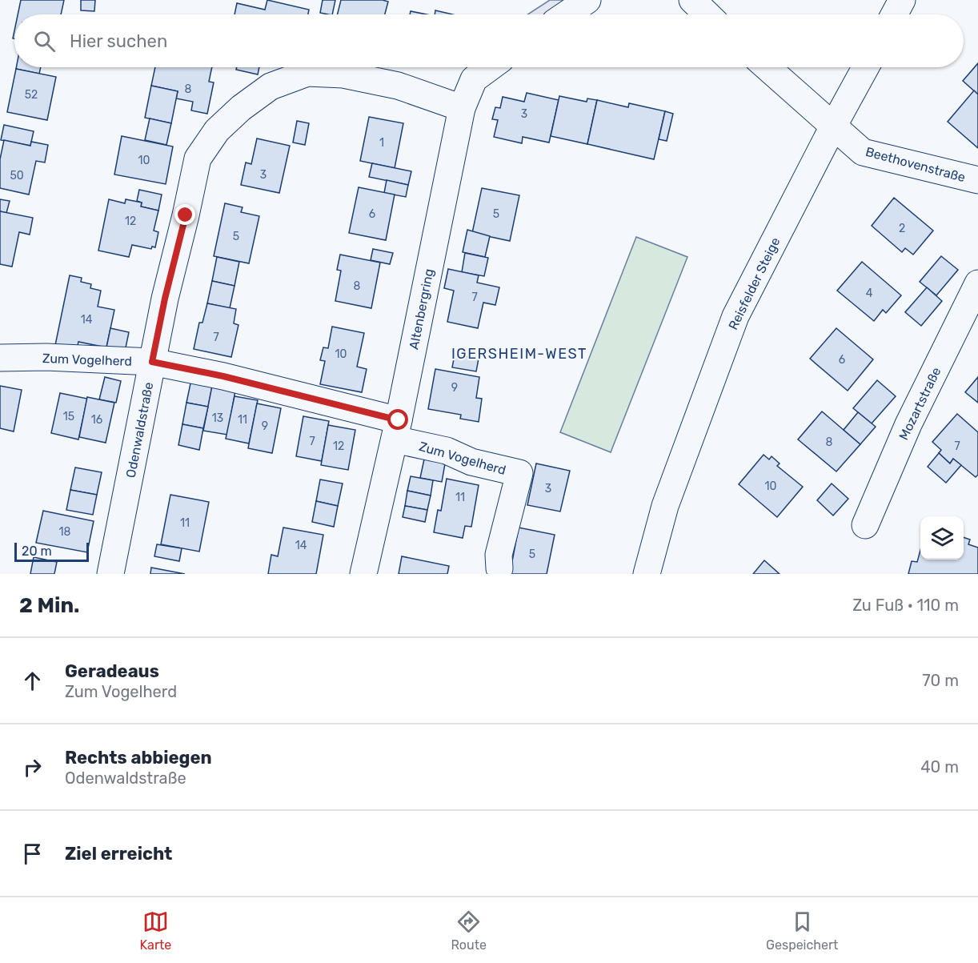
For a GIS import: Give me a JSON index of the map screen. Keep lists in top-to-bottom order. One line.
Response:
{"streets":{"street":["Beethovenstraße","Reisfelder Steige","Altenbergring","Zum Vogelherd","Mozartstraße","Odenwaldstraße"]},"crossings":[["Beethovenstraße","Reisfelder Steige"],["Altenbergring","Zum Vogelherd"],["Altenbergring","Odenwaldstraße"],["Zum Vogelherd","Odenwaldstraße"]],"districts":["IGERSHEIM-WEST"],"house_numbers":["8","52","3","1","10","3","50","6","5","12","2","5","8","4","7","14","7","10","6","9","15","13","16","11","9","7","8","12","7","10","3","11","11","18","14","5"],"scale_bar":"20 m","page":{"search":"Hier suchen","scale":"20 m","heading":["2 Min.","Zu Fuß · 110 m"],"list":[["Geradeaus","Zum Vogelherd","70 m"],["Rechts abbiegen","Odenwaldstraße","40 m"],"Ziel erreicht"],"nav":["Karte","Route","Gespeichert"]}}
